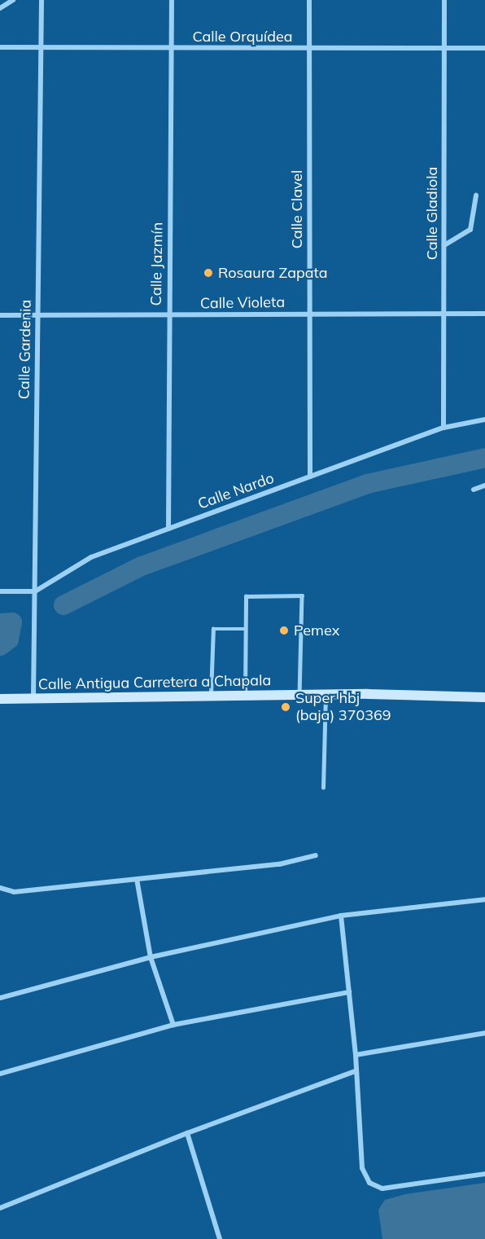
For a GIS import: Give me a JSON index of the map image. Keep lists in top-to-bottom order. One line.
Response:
{"streets":{"main road":["Calle Antigua Carretera a Chapala"],"street":["Calle Orquídea","Calle Clavel","Calle Gladiola","Calle Jazmín","Calle Violeta","Calle Gardenia","Calle Nardo"]},"crossings":[["Calle Orquídea","Calle Clavel"],["Calle Orquídea","Calle Gladiola"],["Calle Orquídea","Calle Jazmín"],["Calle Orquídea","Calle Gardenia"],["Calle Clavel","Calle Violeta"],["Calle Clavel","Calle Nardo"],["Calle Gladiola","Calle Violeta"],["Calle Gladiola","Calle Nardo"],["Calle Jazmín","Calle Violeta"],["Calle Jazmín","Calle Nardo"],["Calle Violeta","Calle Gardenia"],["Calle Gardenia","Calle Nardo"],["Calle Gardenia","Calle Antigua Carretera a Chapala"]],"places":["Rosaura Zapata","Pemex","Super hbj (baja) 370369"]}
